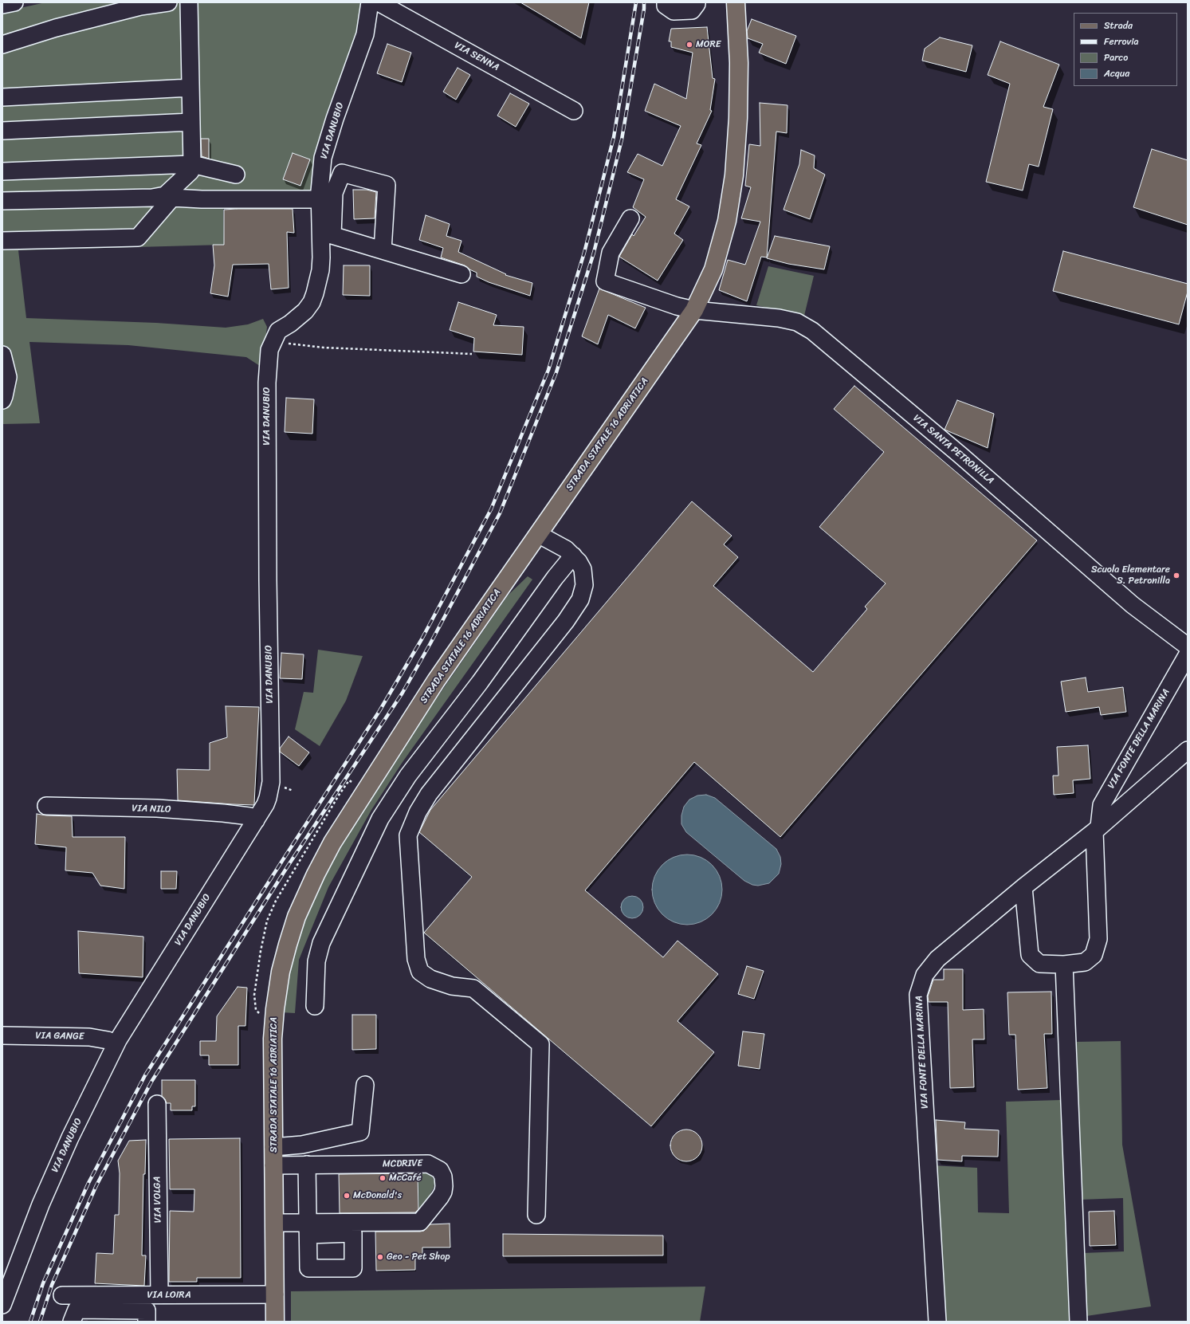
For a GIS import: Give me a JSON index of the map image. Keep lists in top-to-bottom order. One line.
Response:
{"streets":{"main road":["STRADA STATALE 16 ADRIATICA"],"street":["VIA SENNA","VIA DANUBIO","VIA SANTA PETRONILLA","VIA FONTE DELLA MARINA","VIA NILO","VIA GANGE","MCDRIVE","VIA VOLGA","VIA LOIRA"]},"crossings":[["VIA DANUBIO","VIA NILO"],["VIA DANUBIO","VIA GANGE"],["STRADA STATALE 16 ADRIATICA","VIA SANTA PETRONILLA"],["STRADA STATALE 16 ADRIATICA","MCDRIVE"],["STRADA STATALE 16 ADRIATICA","VIA LOIRA"],["VIA VOLGA","VIA LOIRA"]],"places":["MORE","Scuola Elementare S. Petronilla","McCafé","McDonald's","Geo - Pet Shop"],"legend":["Strada","Ferrovia","Parco","Acqua"]}
